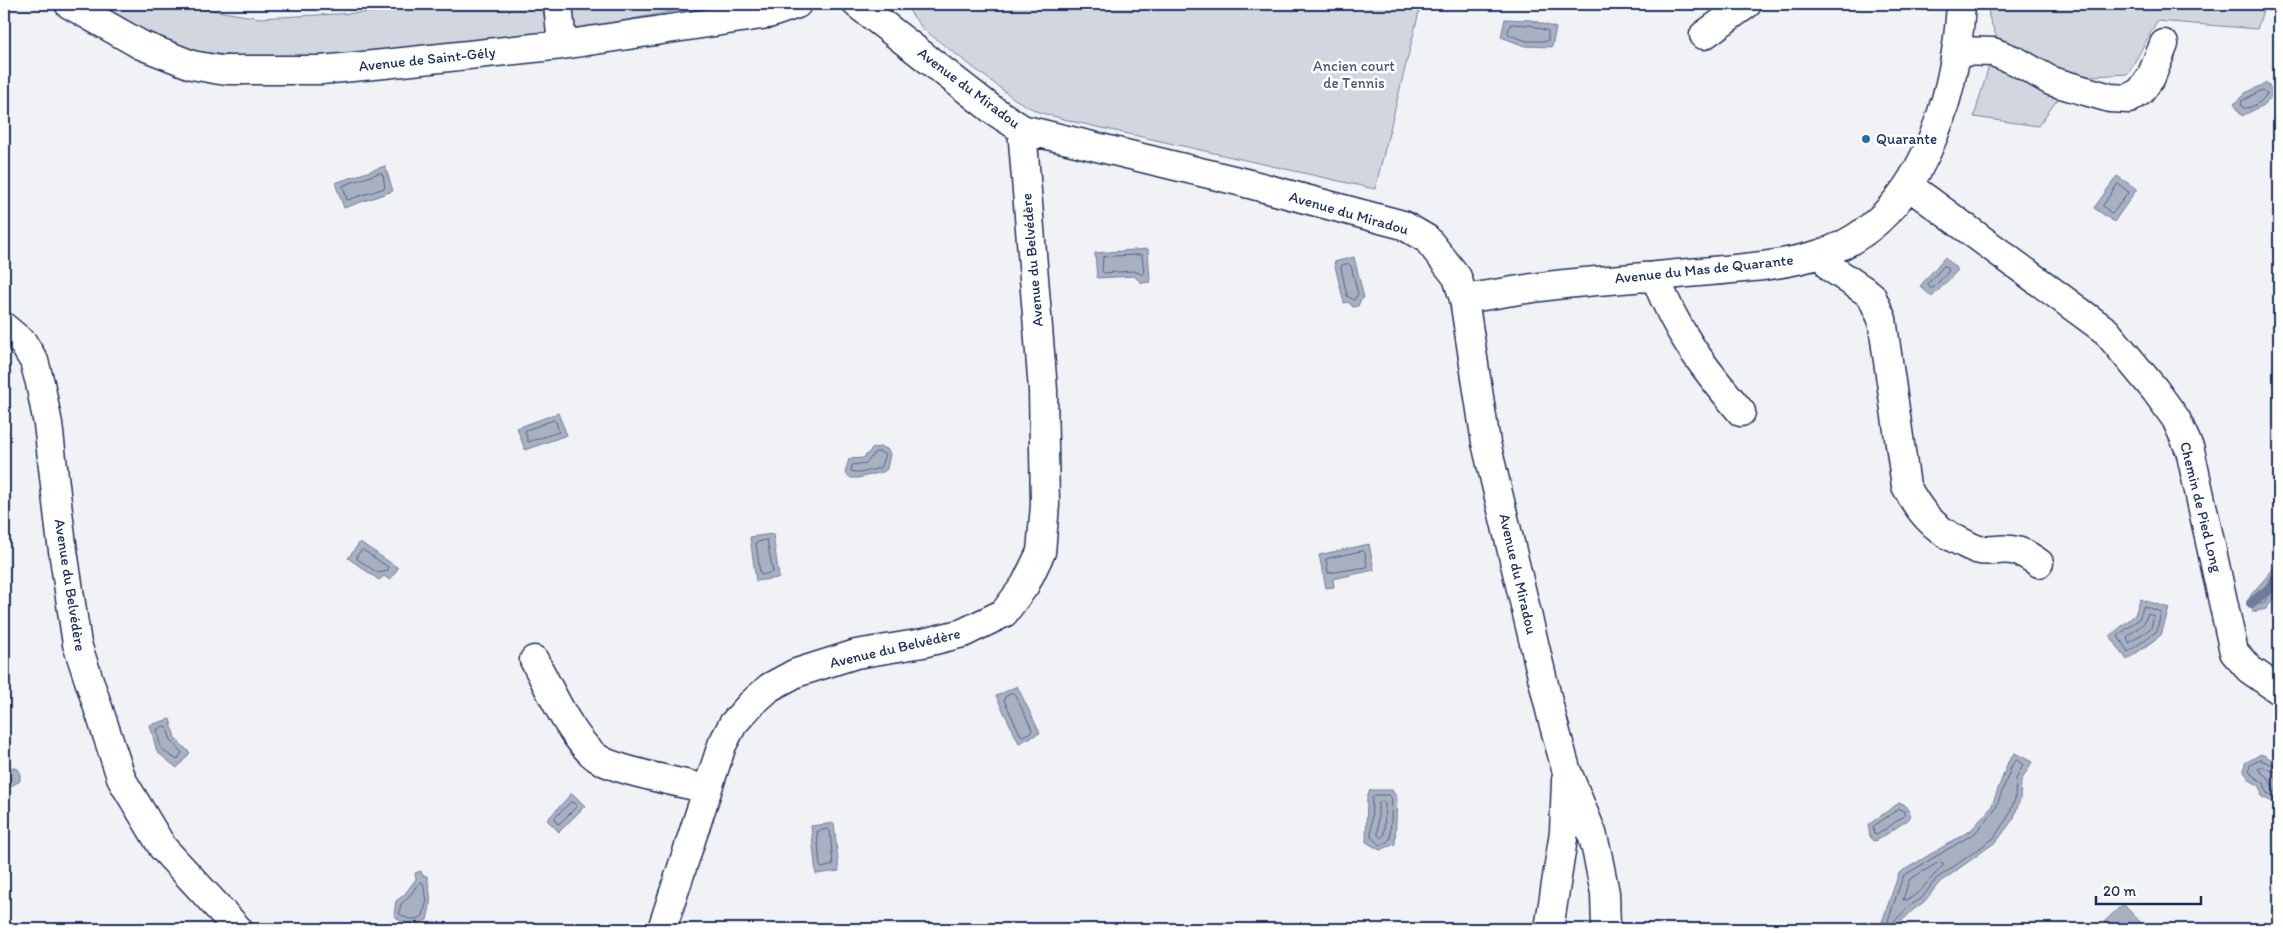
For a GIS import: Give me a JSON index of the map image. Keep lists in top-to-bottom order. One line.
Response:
{"streets":{"street":["Avenue de Saint-Gély","Avenue du Miradou","Avenue du Belvédère","Avenue du Mas de Quarante","Chemin de Pied Long"]},"crossings":[["Avenue du Miradou","Avenue du Belvédère"],["Avenue du Miradou","Avenue du Mas de Quarante"],["Avenue du Mas de Quarante","Chemin de Pied Long"]],"parks":["Ancien court de Tennis"],"places":["Quarante"],"scale_bar":"20 m"}
